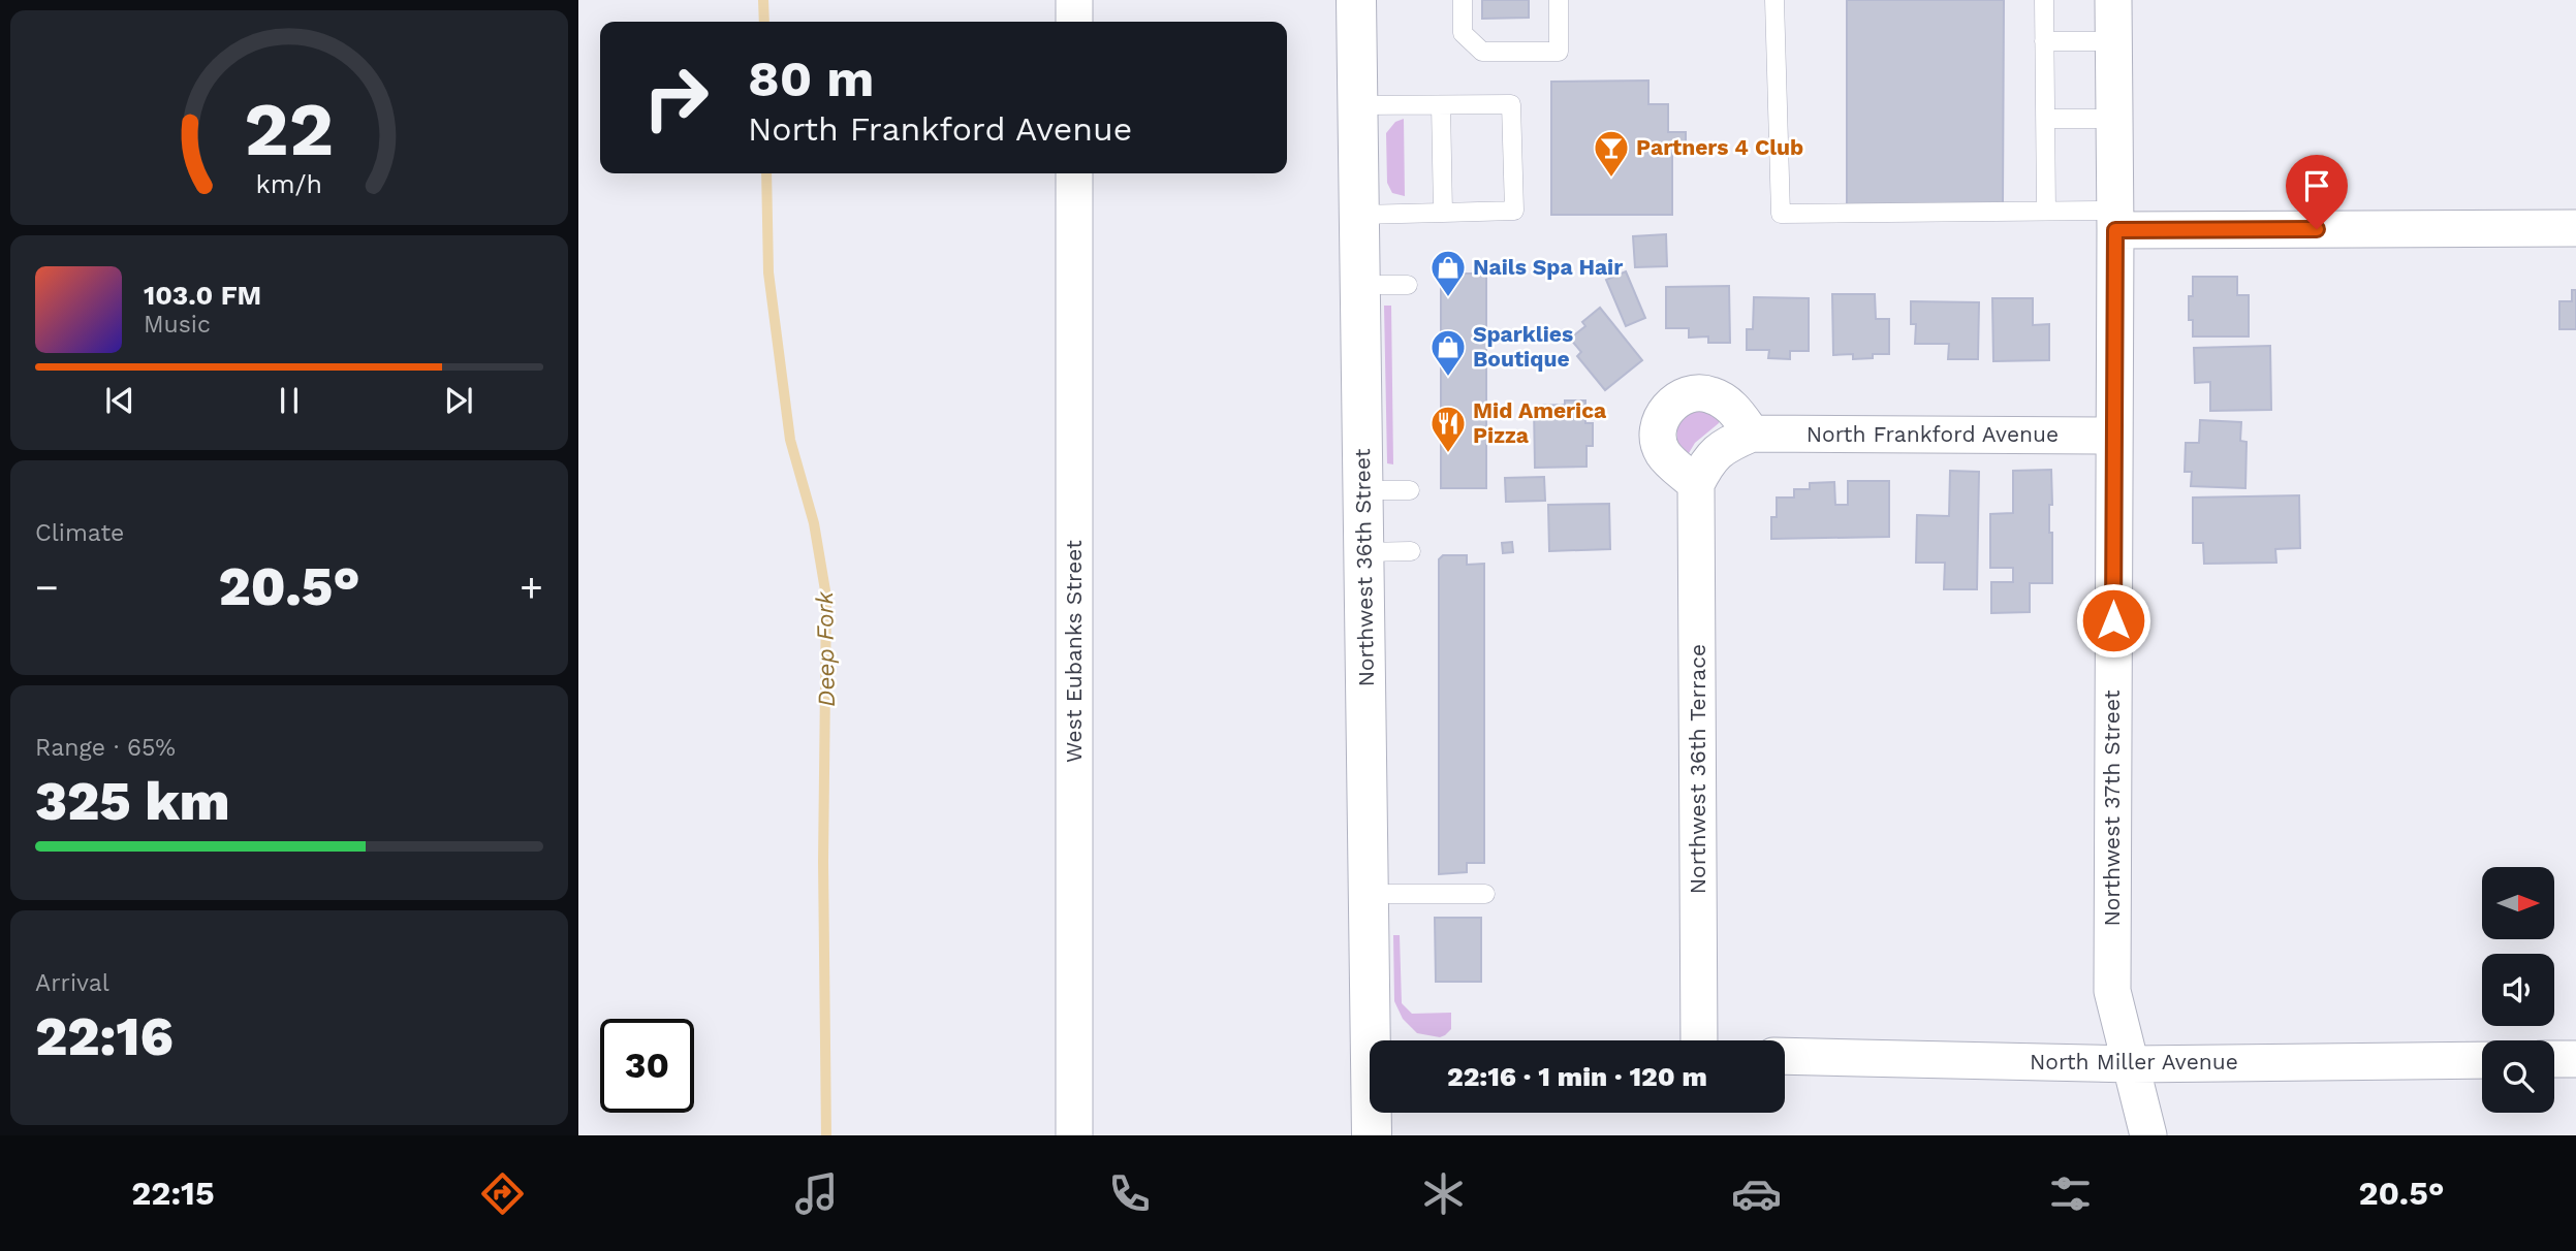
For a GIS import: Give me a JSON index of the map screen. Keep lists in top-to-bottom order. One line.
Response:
{"streets":{"street":["North Frankford Avenue","Northwest 36th Street","West Eubanks Street","Northwest 36th Terrace","Northwest 37th Street","North Miller Avenue"]},"crossings":[["North Frankford Avenue","Northwest 37th Street"],["Northwest 37th Street","North Miller Avenue"]],"water":["Deep Fork"],"places":{"bar":["Partners 4 Club"],"shop":["Nails Spa Hair","Sparklies Boutique"],"restaurant":["Mid America Pizza"]},"north":"right","page":{"turn":["80 m","North Frankford Avenue"],"song":["103.0 FM","Music"],"tile":["Climate",["Range · 65%","325 km"],["Arrival","22:16"]],"heat":["−","20.5°","+"],"limit":"30","trip":"22:16 · 1 min · 120 m","tabs":["22:15","20.5°"],"gauge":["22","km/h"]}}
